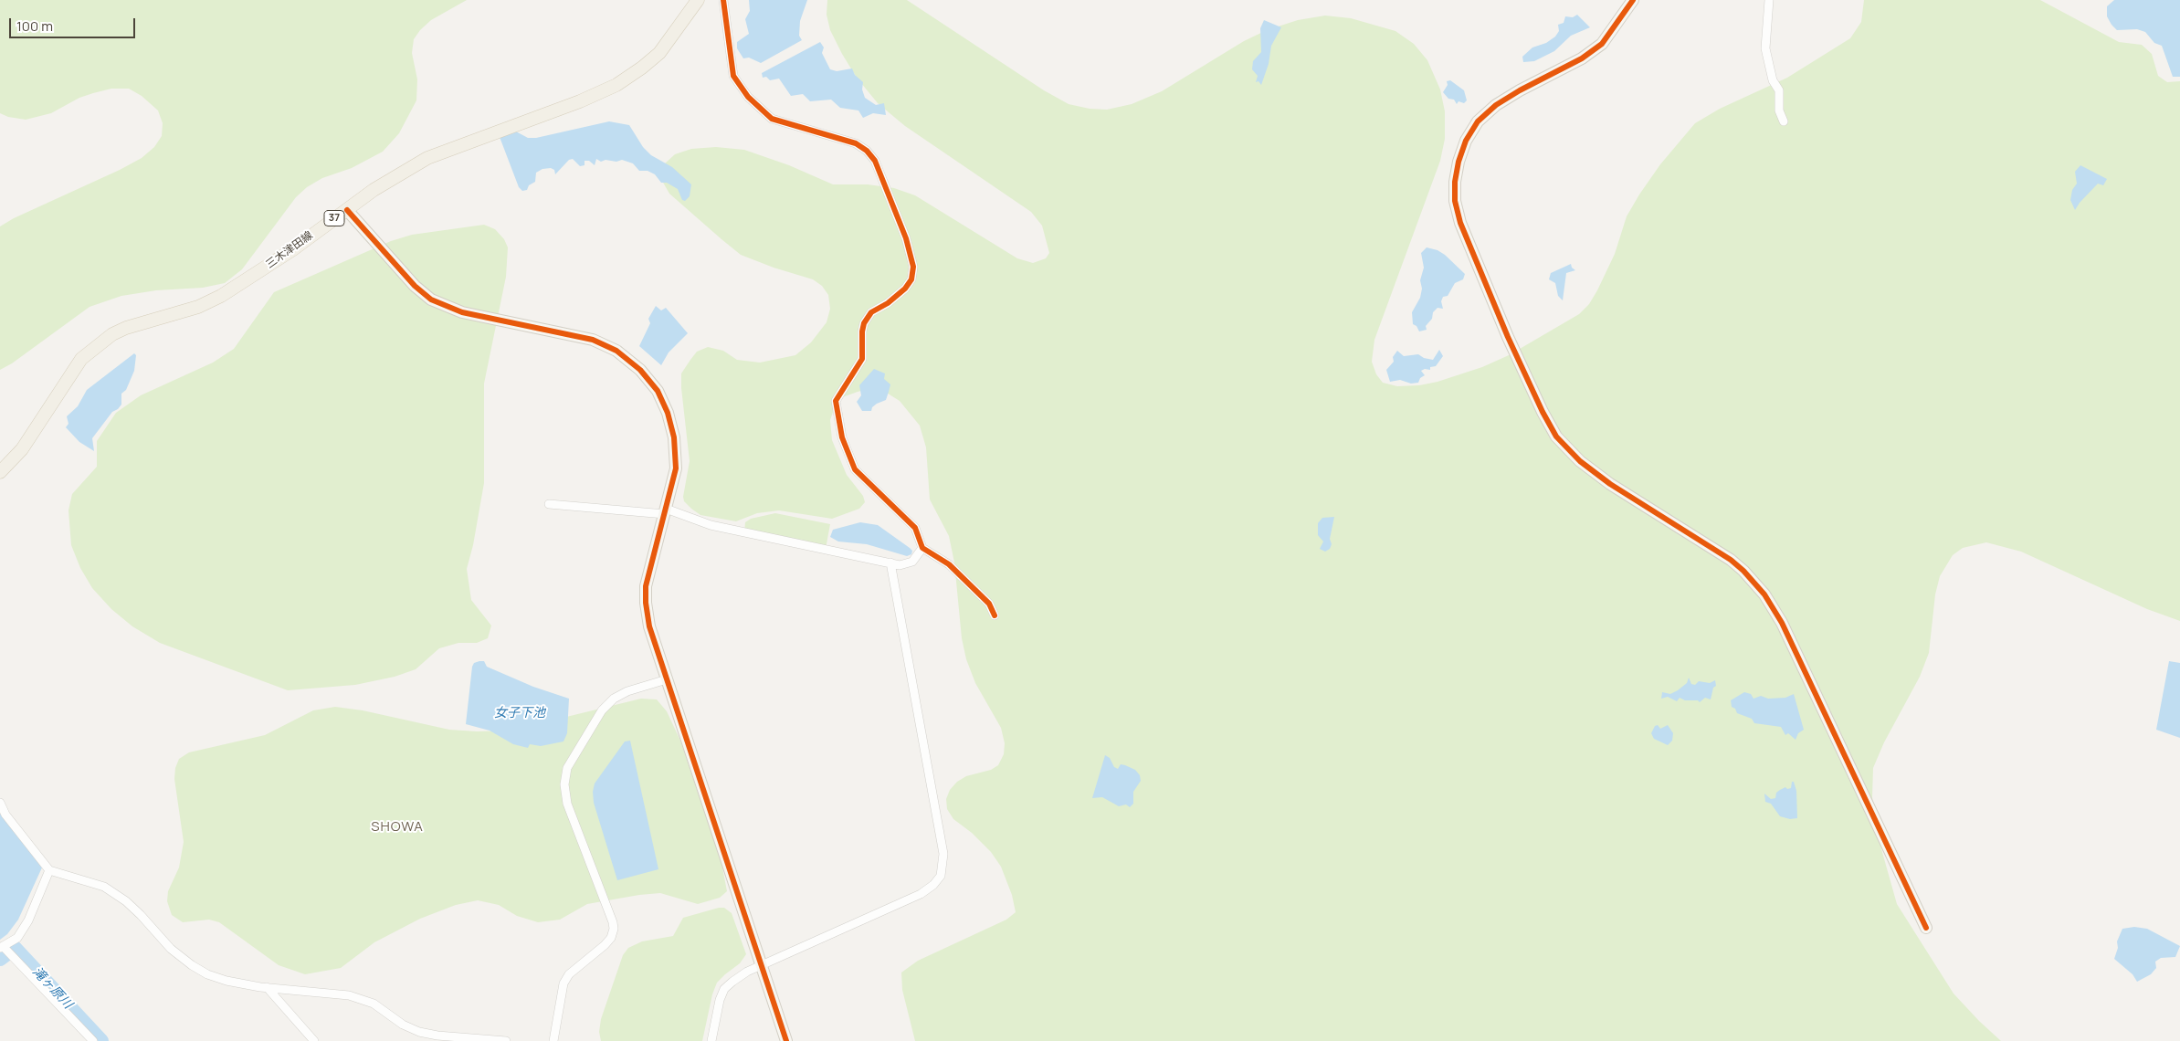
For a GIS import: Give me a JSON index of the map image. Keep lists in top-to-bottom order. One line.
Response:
{"streets":{"main road":["37","三木津田線"]},"districts":["SHOWA"],"water":["女子下池","滝ヶ原川"],"scale_bar":"100 m"}
